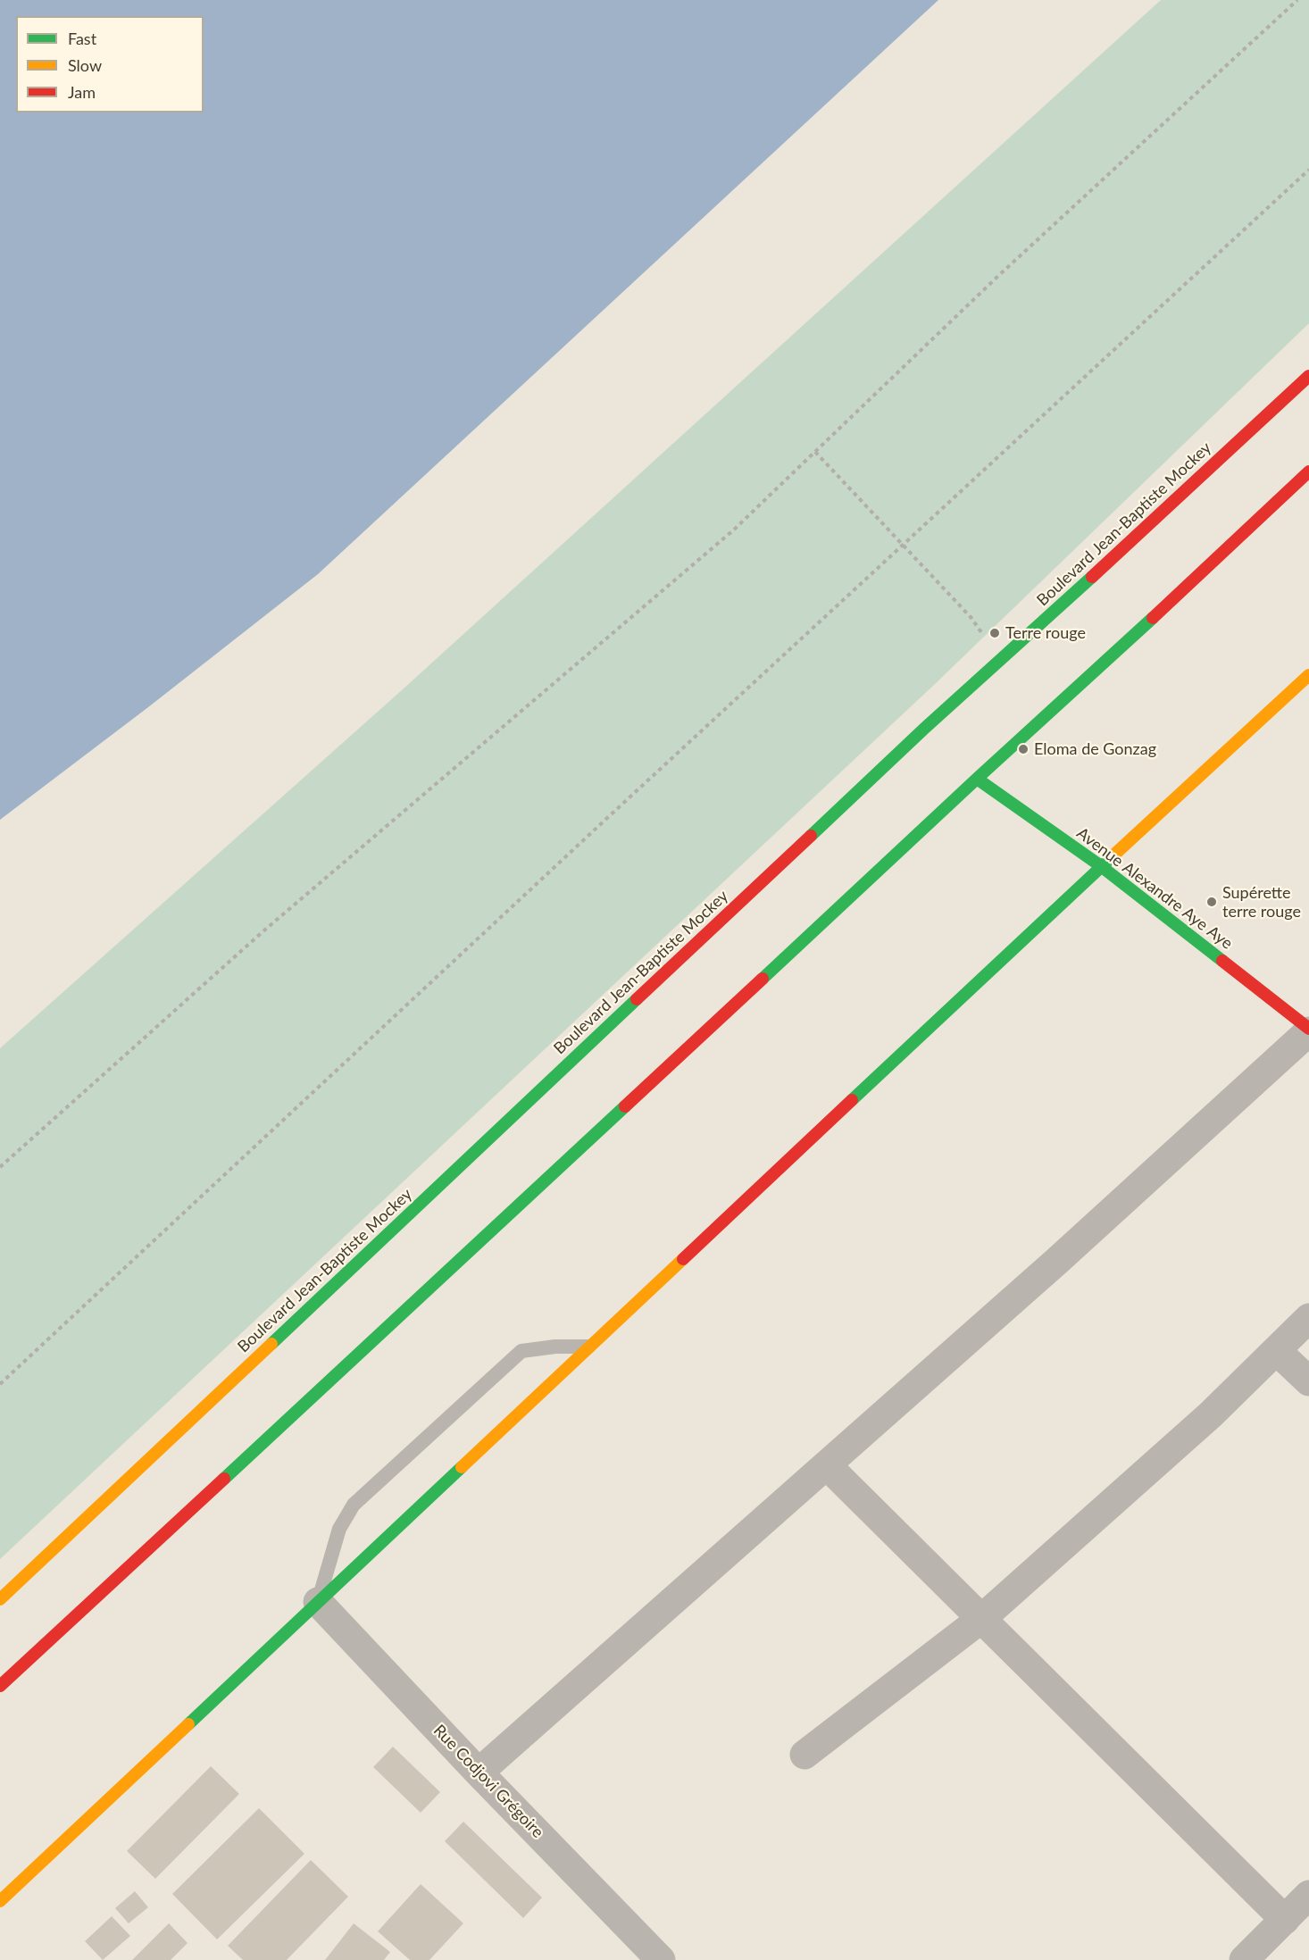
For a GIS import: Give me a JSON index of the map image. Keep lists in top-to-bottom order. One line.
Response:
{"streets":{"main road":["Boulevard Jean-Baptiste Mockey","Avenue Alexandre Aye Aye"],"street":["Rue Codjovi Grégoire"]},"places":["Terre rouge","Eloma de Gonzag","Supérette terre rouge"],"legend":["Fast","Slow","Jam"]}
